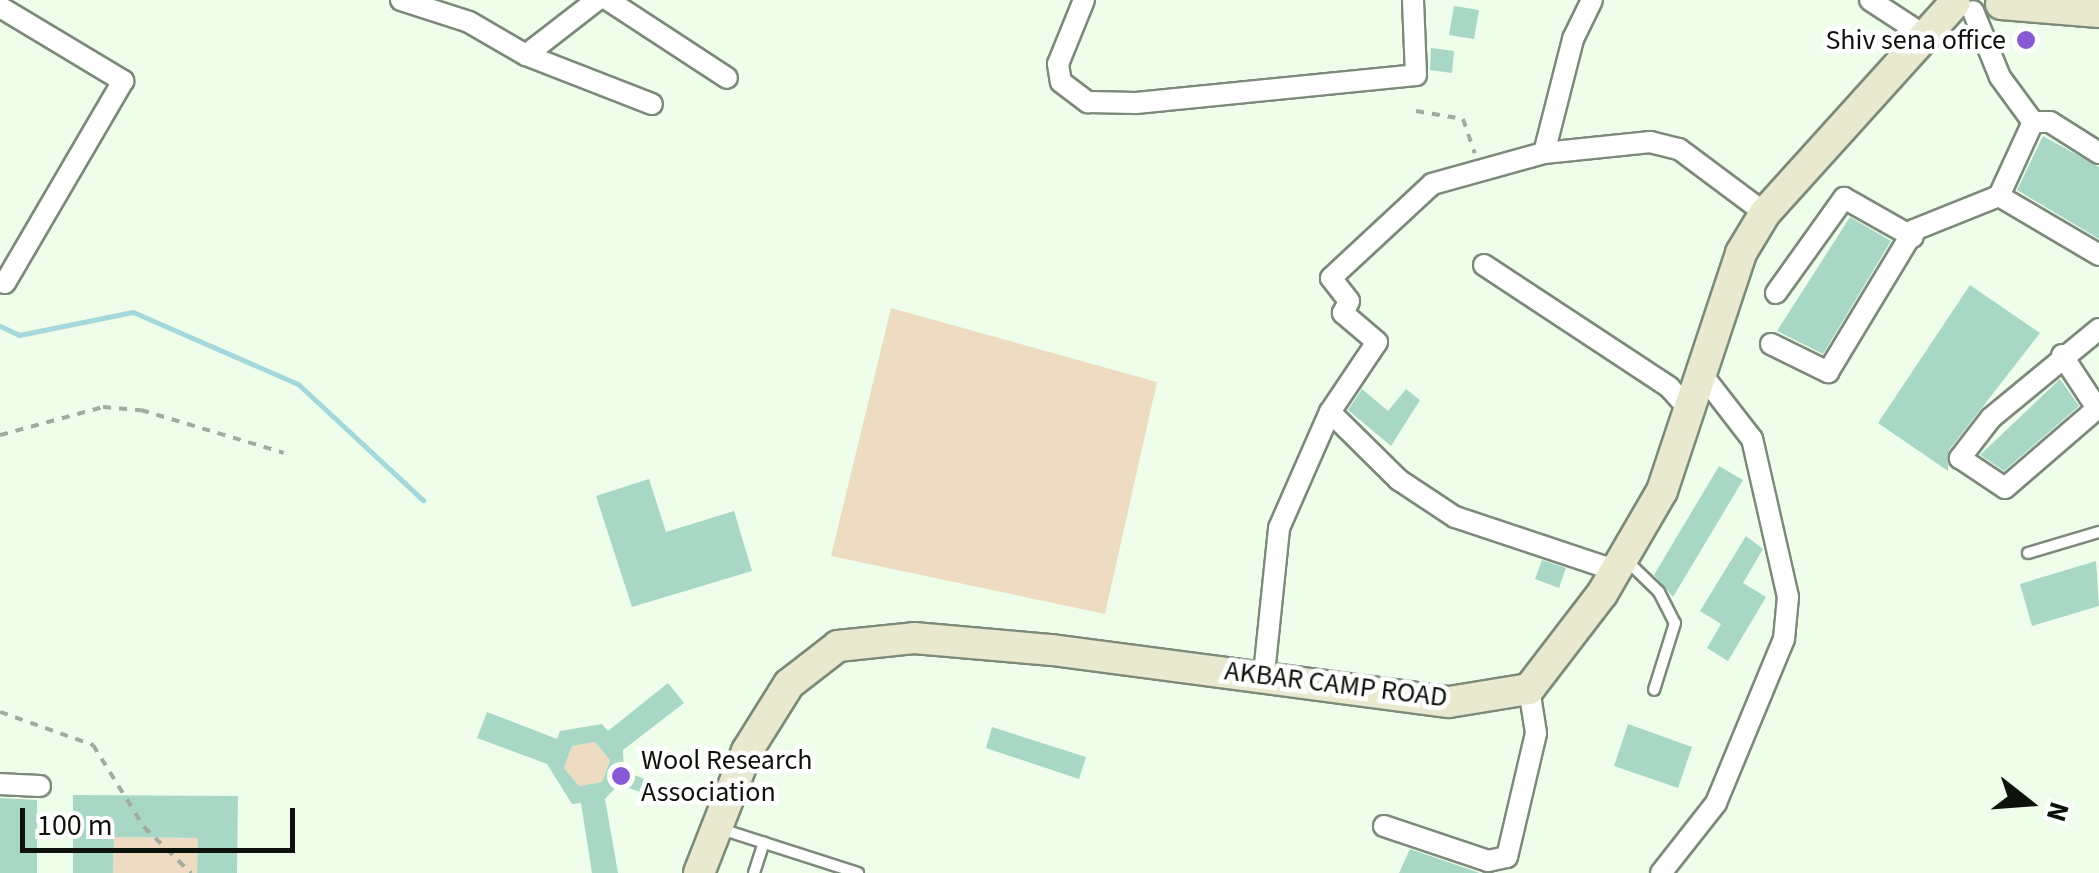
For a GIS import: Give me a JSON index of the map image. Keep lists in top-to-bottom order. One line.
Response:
{"streets":{"street":["AKBAR CAMP ROAD"]},"places":["Shiv sena office","Wool Research Association"],"scale_bar":"100 m","north":"right"}
